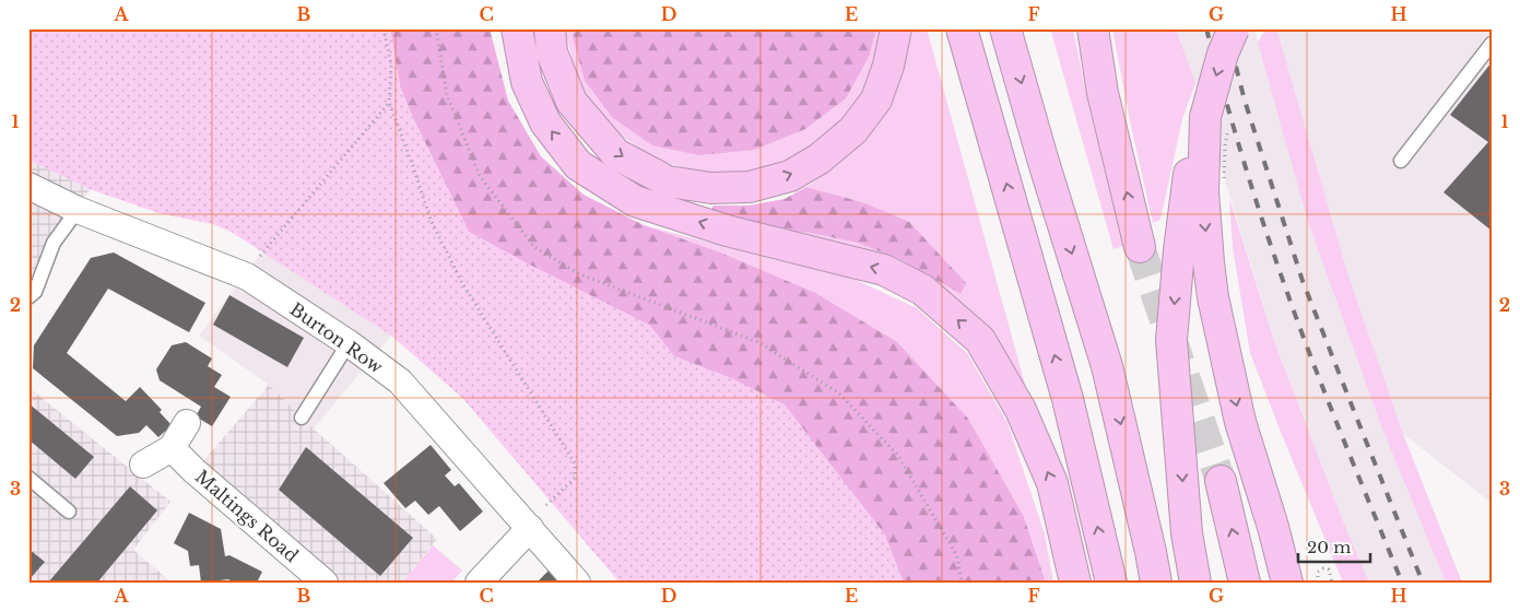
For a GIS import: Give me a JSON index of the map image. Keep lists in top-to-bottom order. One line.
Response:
{"streets":{"street":["Burton Row","Maltings Road"]},"scale_bar":"20 m","grid":{"columns":["A","B","C","D","E","F","G","H"],"rows":["1","2","3"]}}
